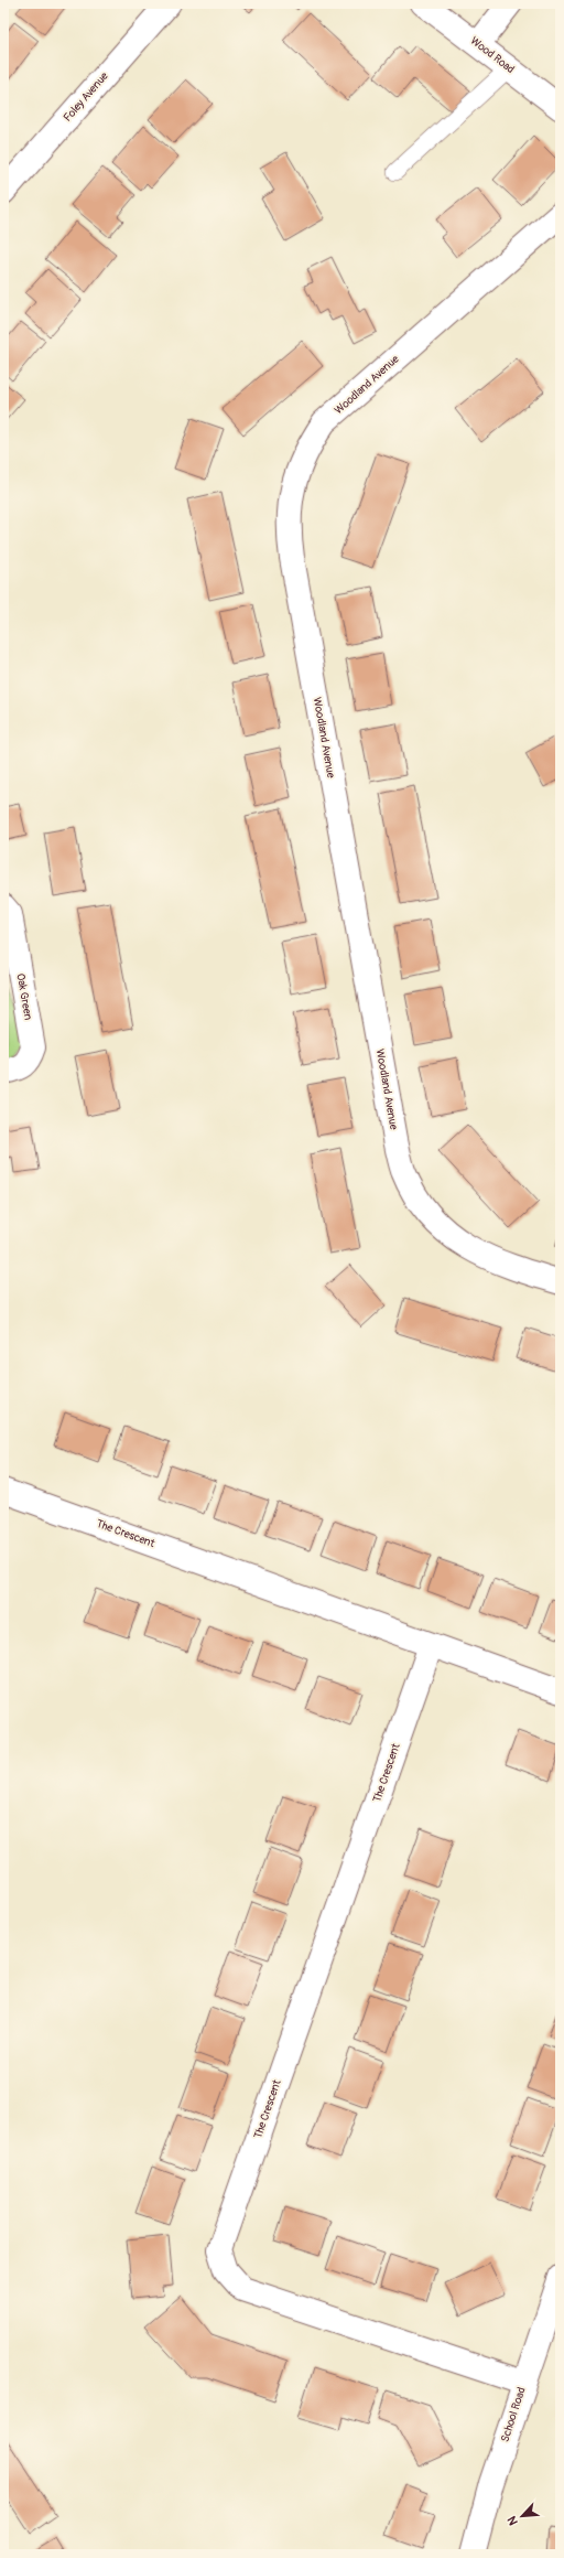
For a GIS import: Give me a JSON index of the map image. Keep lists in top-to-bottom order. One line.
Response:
{"streets":{"street":["Wood Road","Foley Avenue","Woodland Avenue","Oak Green","The Crescent","School Road"]},"crossings":[["The Crescent","School Road"]],"north":"bottom left"}
